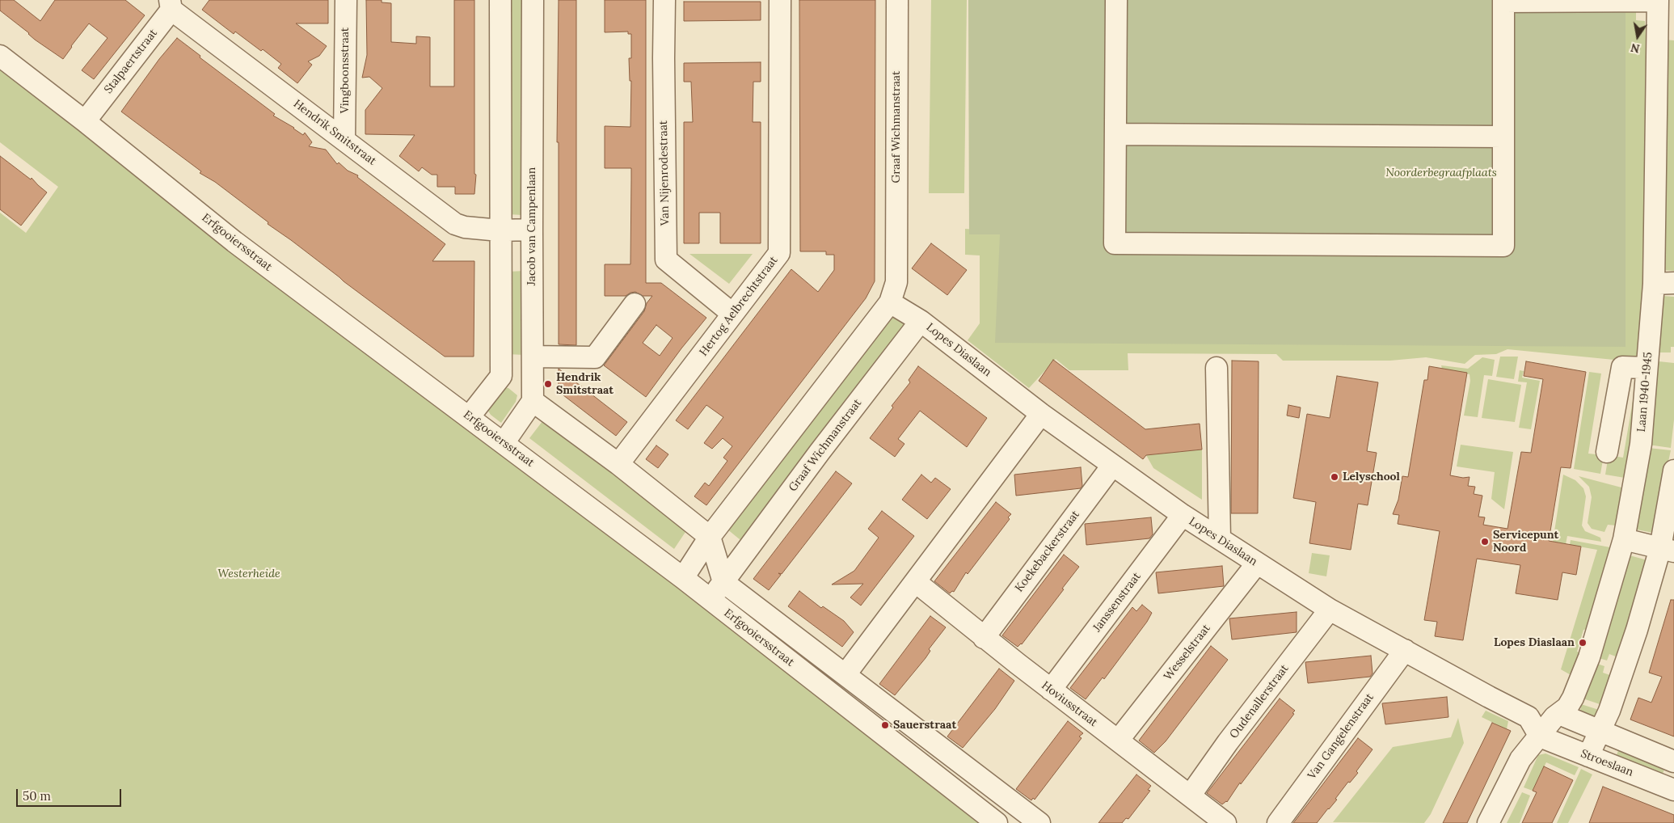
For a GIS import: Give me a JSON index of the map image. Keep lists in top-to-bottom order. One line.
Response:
{"streets":{"street":["Stalpaertstraat","Vingboonsstraat","Graaf Wichmanstraat","Hendrik Smitstraat","Van Nijenrodestraat","Jacob van Campenlaan","Erfgooiersstraat","Hertog Aelbrechtstraat","Lopes Diaslaan","Laan 1940-1945","Koekebackerstraat","Janssenstraat","Wesselstraat","Oudenallerstraat","Hoviusstraat","Van Gangelenstraat","Stroeslaan"]},"crossings":[["Stalpaertstraat","Hendrik Smitstraat"],["Stalpaertstraat","Erfgooiersstraat"],["Vingboonsstraat","Hendrik Smitstraat"],["Graaf Wichmanstraat","Erfgooiersstraat"],["Graaf Wichmanstraat","Lopes Diaslaan"],["Hendrik Smitstraat","Jacob van Campenlaan"],["Van Nijenrodestraat","Hertog Aelbrechtstraat"],["Lopes Diaslaan","Laan 1940-1945"],["Lopes Diaslaan","Koekebackerstraat"],["Lopes Diaslaan","Janssenstraat"],["Lopes Diaslaan","Wesselstraat"],["Lopes Diaslaan","Oudenallerstraat"],["Lopes Diaslaan","Van Gangelenstraat"],["Lopes Diaslaan","Stroeslaan"],["Laan 1940-1945","Stroeslaan"],["Koekebackerstraat","Hoviusstraat"],["Janssenstraat","Hoviusstraat"],["Wesselstraat","Hoviusstraat"],["Oudenallerstraat","Hoviusstraat"]],"parks":["Noorderbegraafplaats","Westerheide"],"places":["Hendrik Smitstraat","Lelyschool","Servicepunt Noord","Lopes Diaslaan","Sauerstraat"],"scale_bar":"50 m","north":"bottom"}
